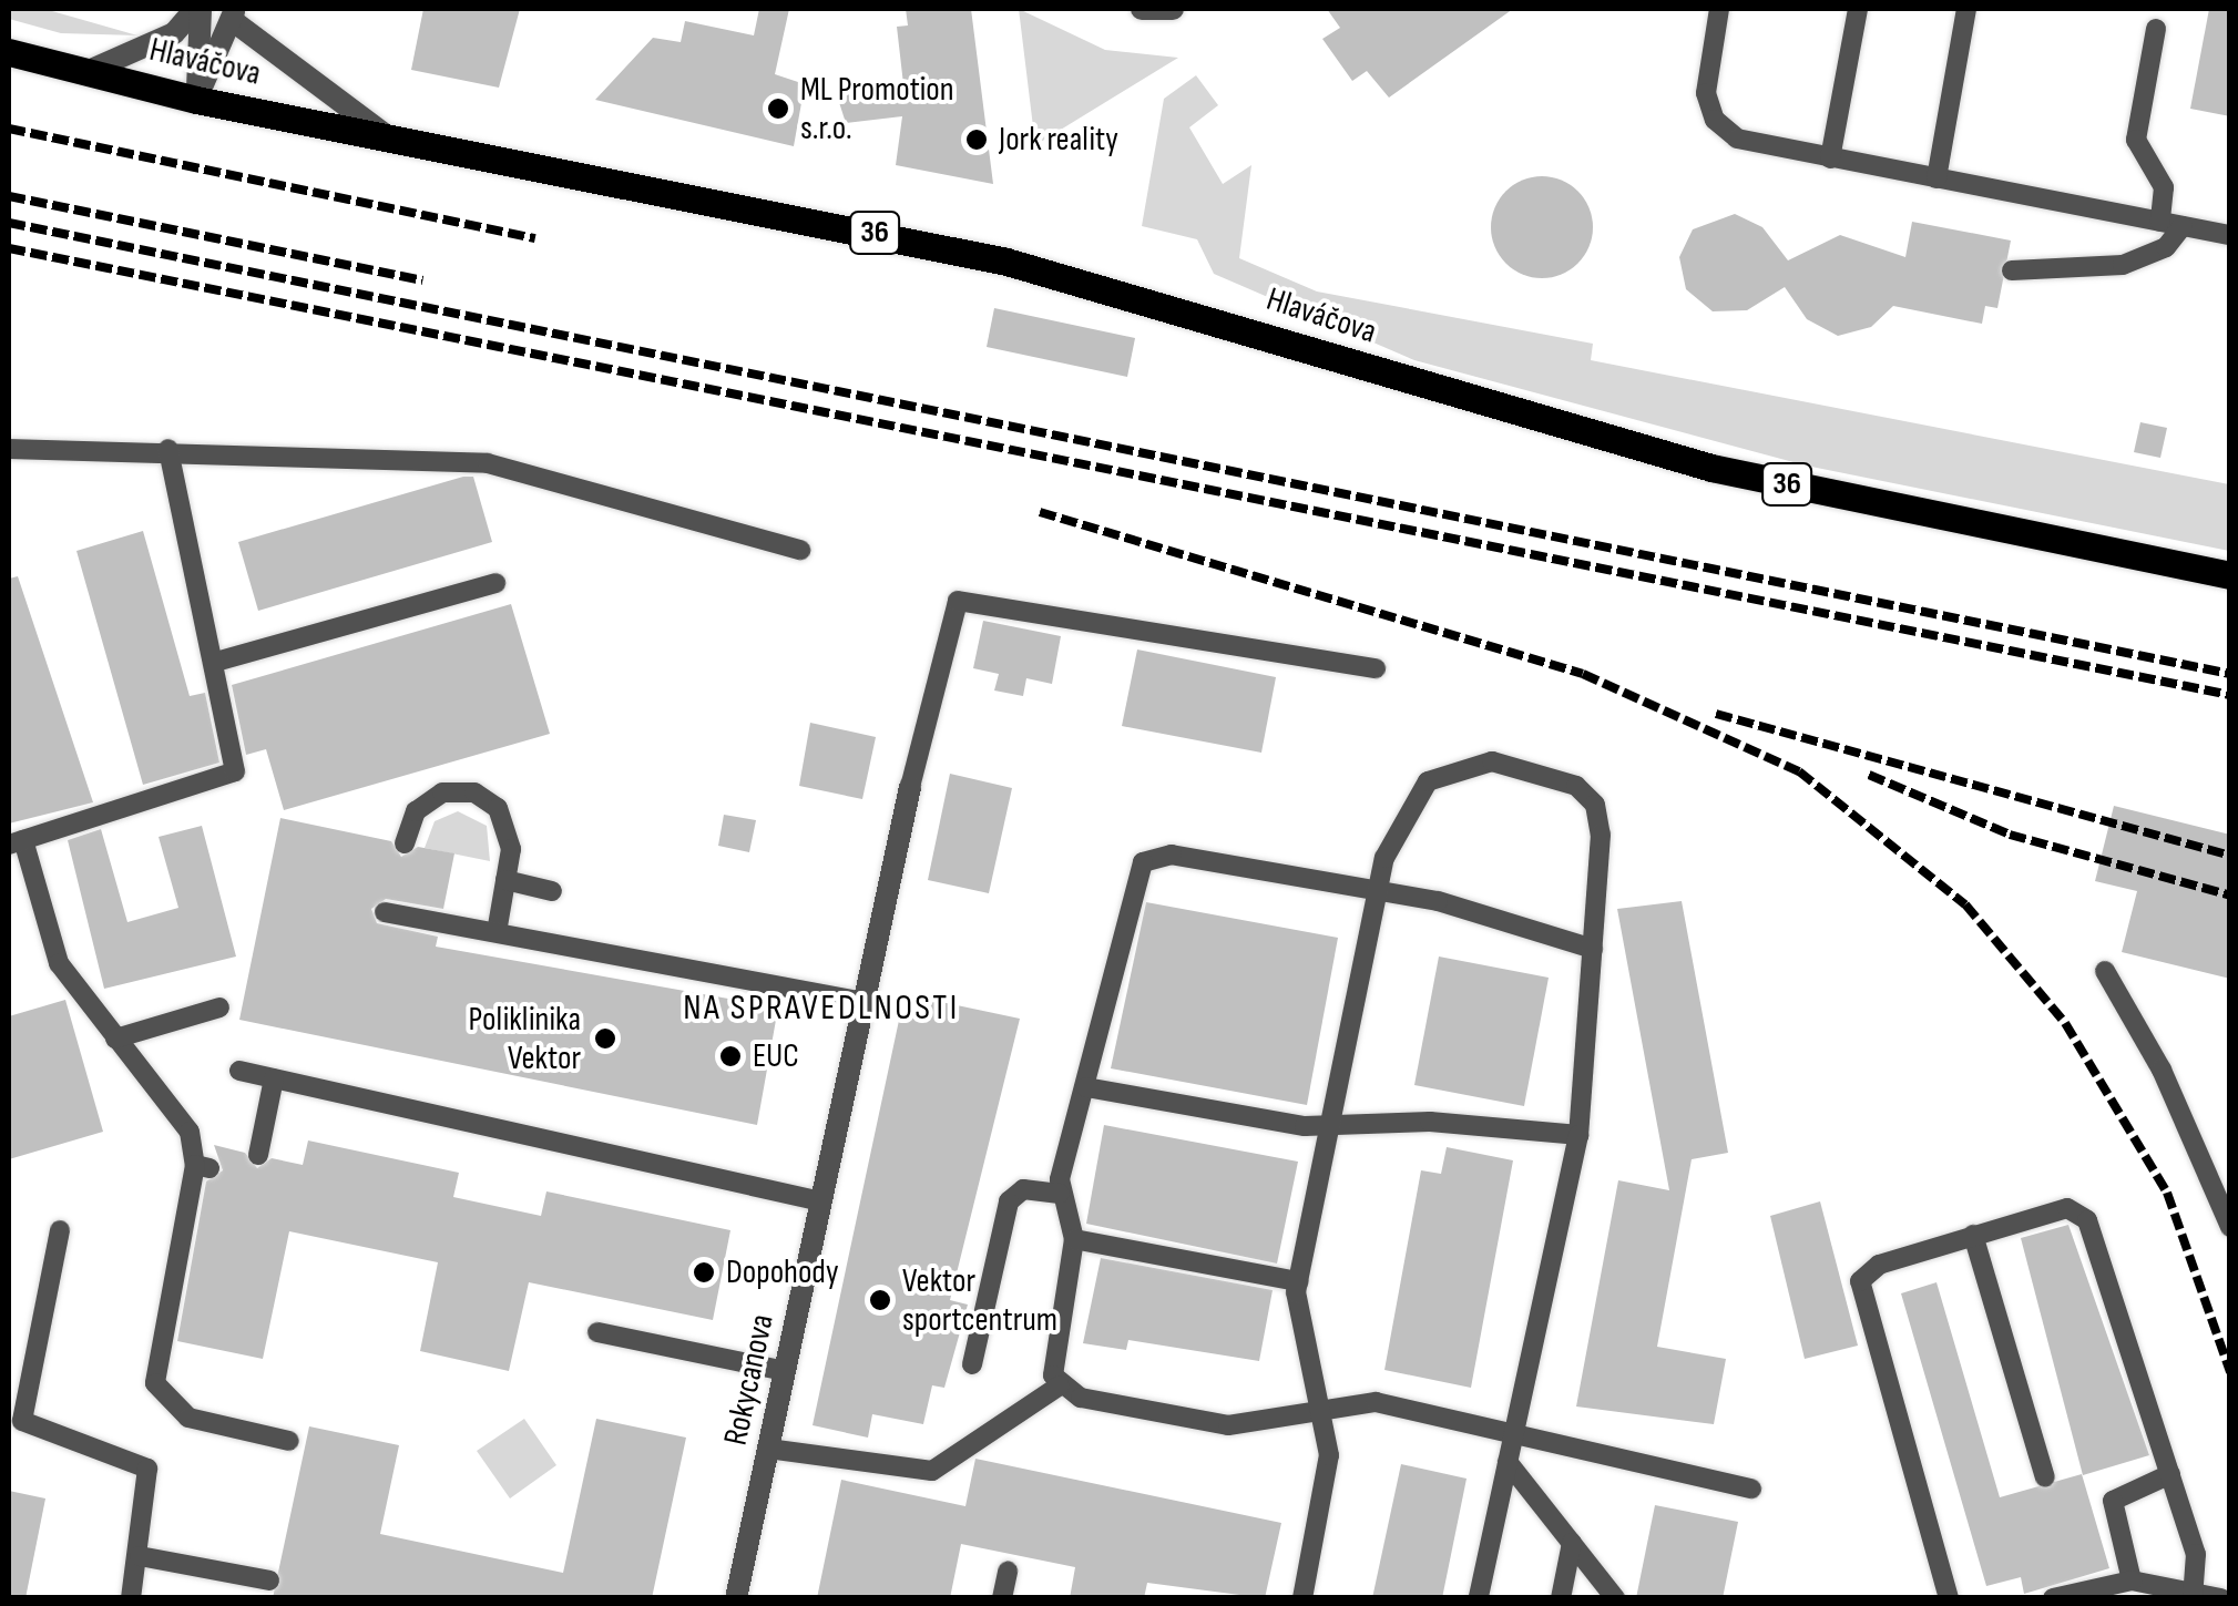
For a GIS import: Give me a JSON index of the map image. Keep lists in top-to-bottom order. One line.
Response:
{"streets":{"main road":["Hlaváčova","36"],"street":["Rokycanova"]},"districts":["NA SPRAVEDLNOSTI"],"places":["ML Promotion s.r.o.","Jork reality","Poliklinika Vektor","EUC","Dopohody","Vektor sportcentrum"]}
